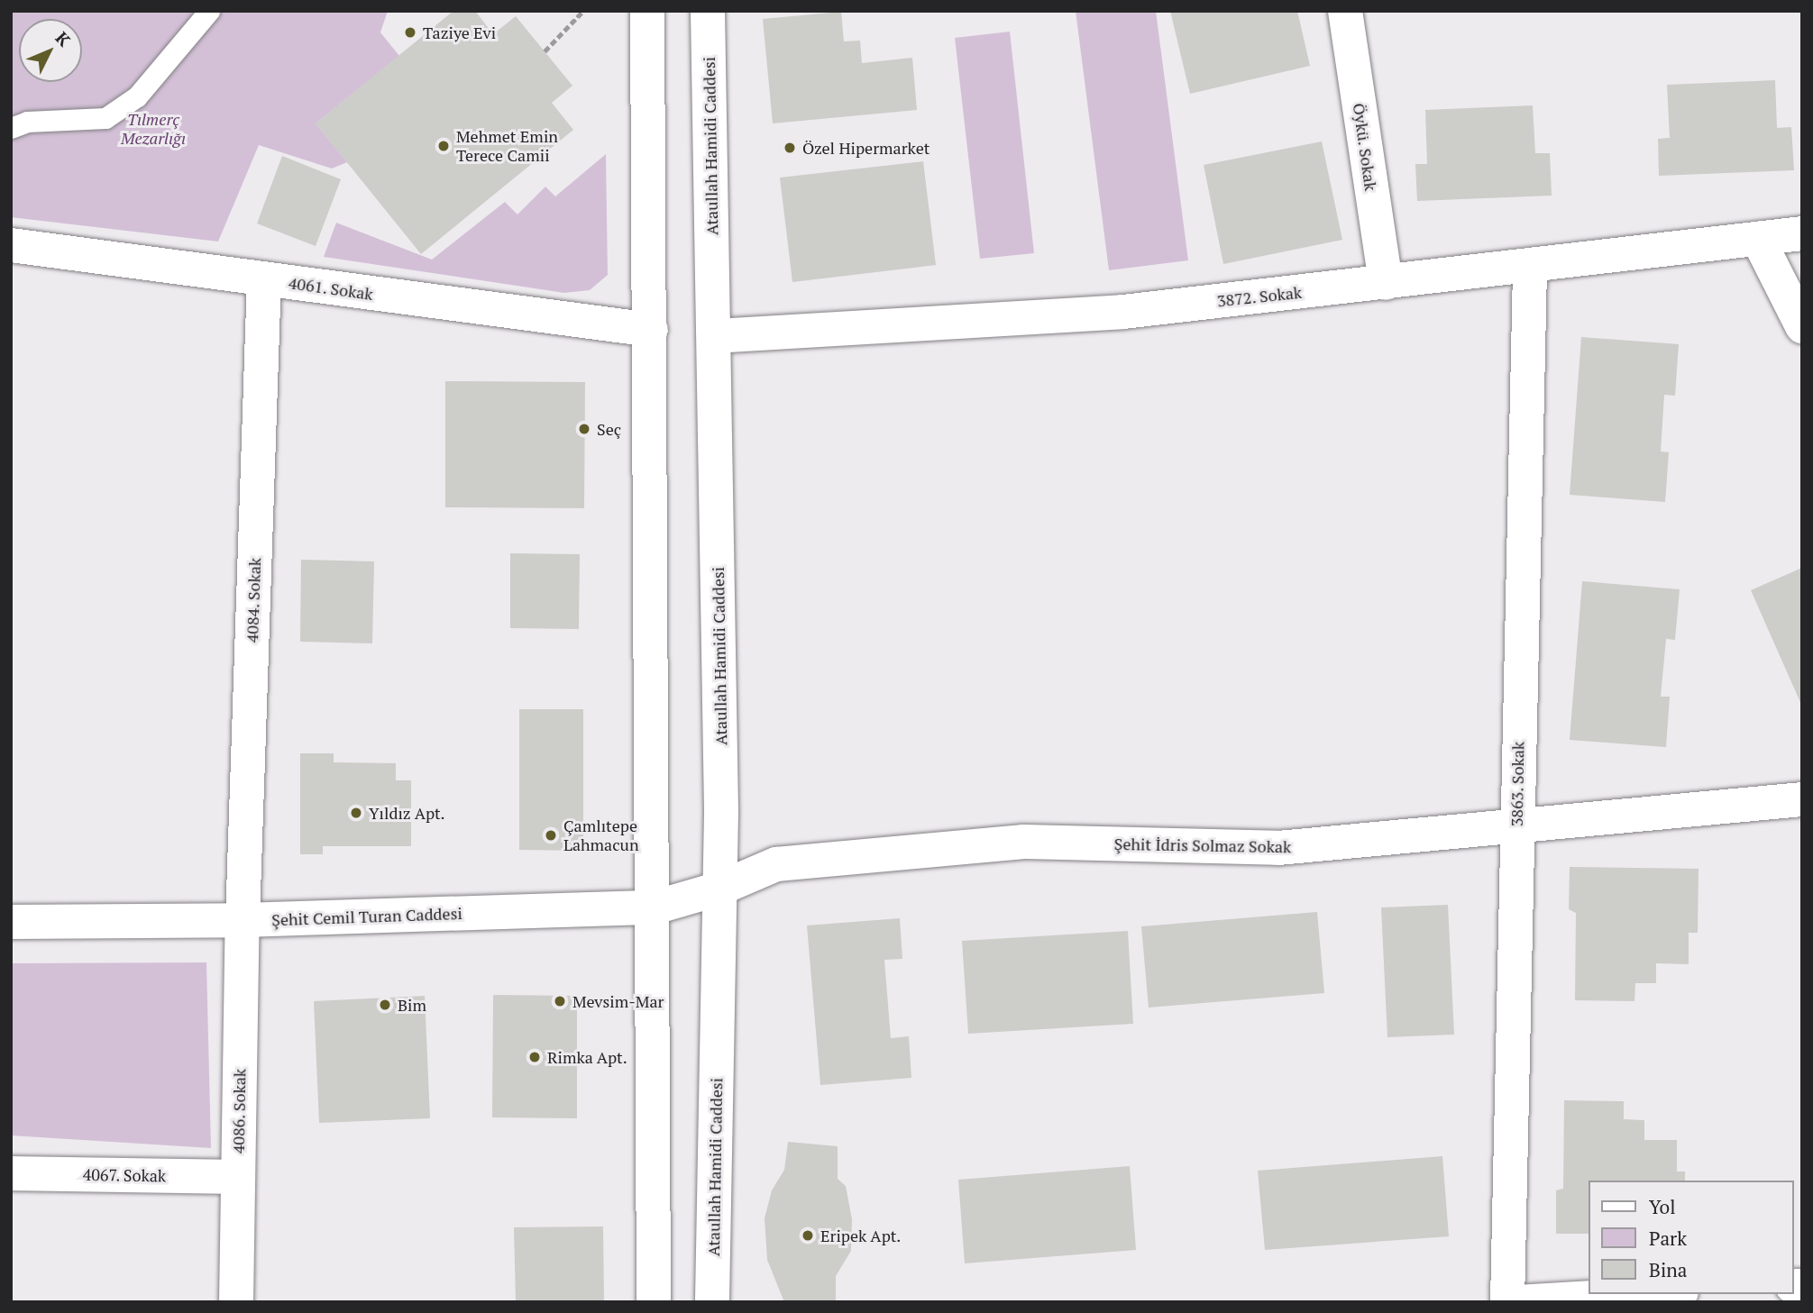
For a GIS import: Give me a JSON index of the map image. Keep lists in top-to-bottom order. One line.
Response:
{"streets":{"street":["Ataullah Hamidi Caddesi","Öykü. Sokak","4061. Sokak","3872. Sokak","4084. Sokak","3863. Sokak","Şehit İdris Solmaz Sokak","Şehit Cemil Turan Caddesi","4086. Sokak","4067. Sokak"]},"crossings":[["Ataullah Hamidi Caddesi","3872. Sokak"],["Ataullah Hamidi Caddesi","Şehit İdris Solmaz Sokak"],["Ataullah Hamidi Caddesi","Şehit Cemil Turan Caddesi"],["Öykü. Sokak","3872. Sokak"],["4061. Sokak","4084. Sokak"],["3872. Sokak","3863. Sokak"],["4084. Sokak","Şehit Cemil Turan Caddesi"],["4084. Sokak","4086. Sokak"],["3863. Sokak","Şehit İdris Solmaz Sokak"],["Şehit İdris Solmaz Sokak","Şehit Cemil Turan Caddesi"],["Şehit Cemil Turan Caddesi","4086. Sokak"],["4086. Sokak","4067. Sokak"]],"parks":["Tılmerç Mezarlığı"],"places":["Taziye Evi","Mehmet Emin Terece Camii","Özel Hipermarket","Seç","Yıldız Apt.","Çamlıtepe Lahmacun","Mevsim-Mar","Bim","Rimka Apt.","Eripek Apt."],"legend":["Yol","Park","Bina"],"north":"top right"}
